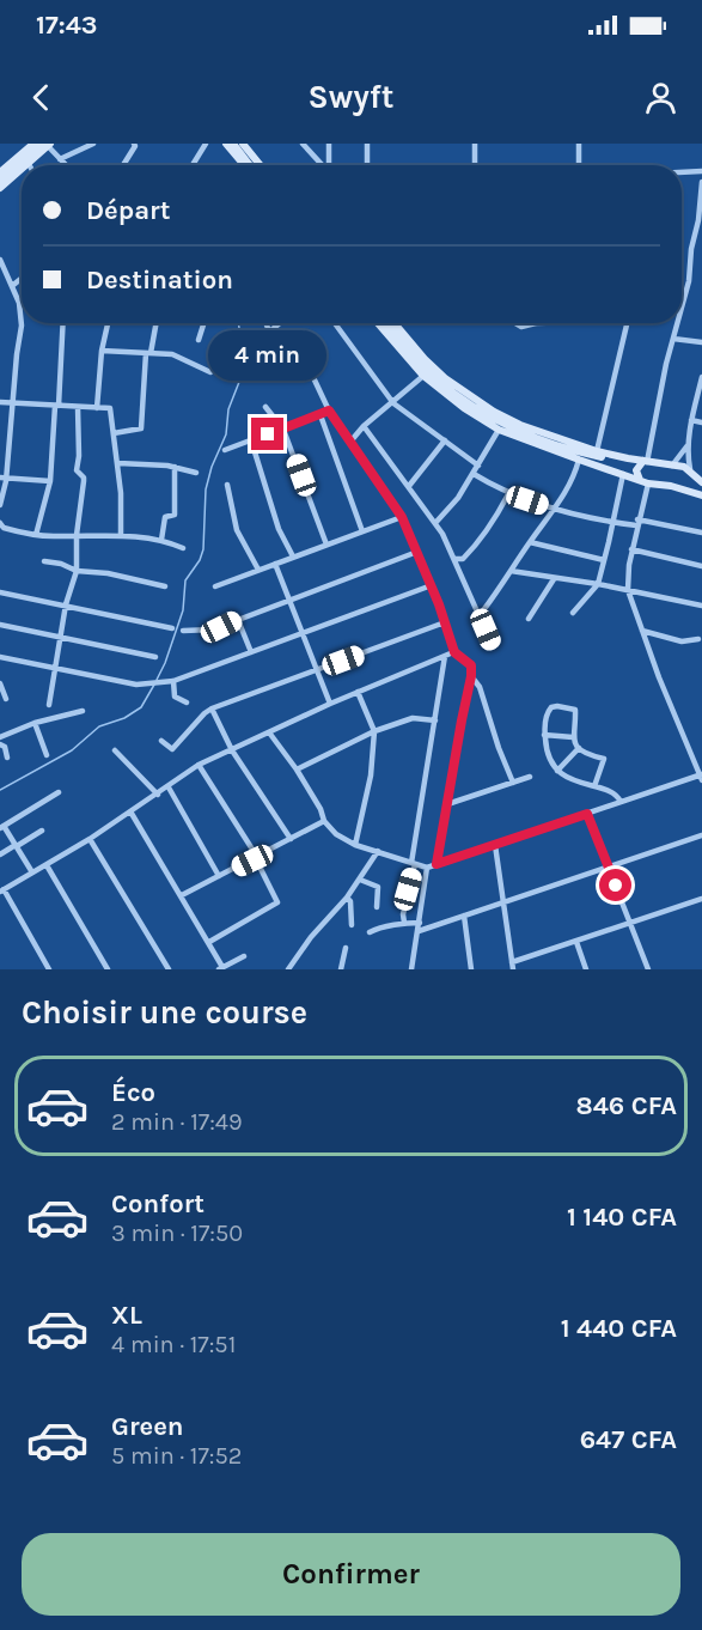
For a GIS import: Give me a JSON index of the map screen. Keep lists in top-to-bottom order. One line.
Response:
{"page":{"status":"17:43","header":"Swyft","banner":["Départ","Destination"],"bubble":"4 min","heading":"Choisir une course","list":[{"name":"Éco","note":"2 min · 17:49","value":"846 CFA"},{"name":"Confort","note":"3 min · 17:50","value":"1 140 CFA"},{"name":"XL","note":"4 min · 17:51","value":"1 440 CFA"},{"name":"Green","note":"5 min · 17:52","value":"647 CFA"}],"buttons":"Confirmer"}}
